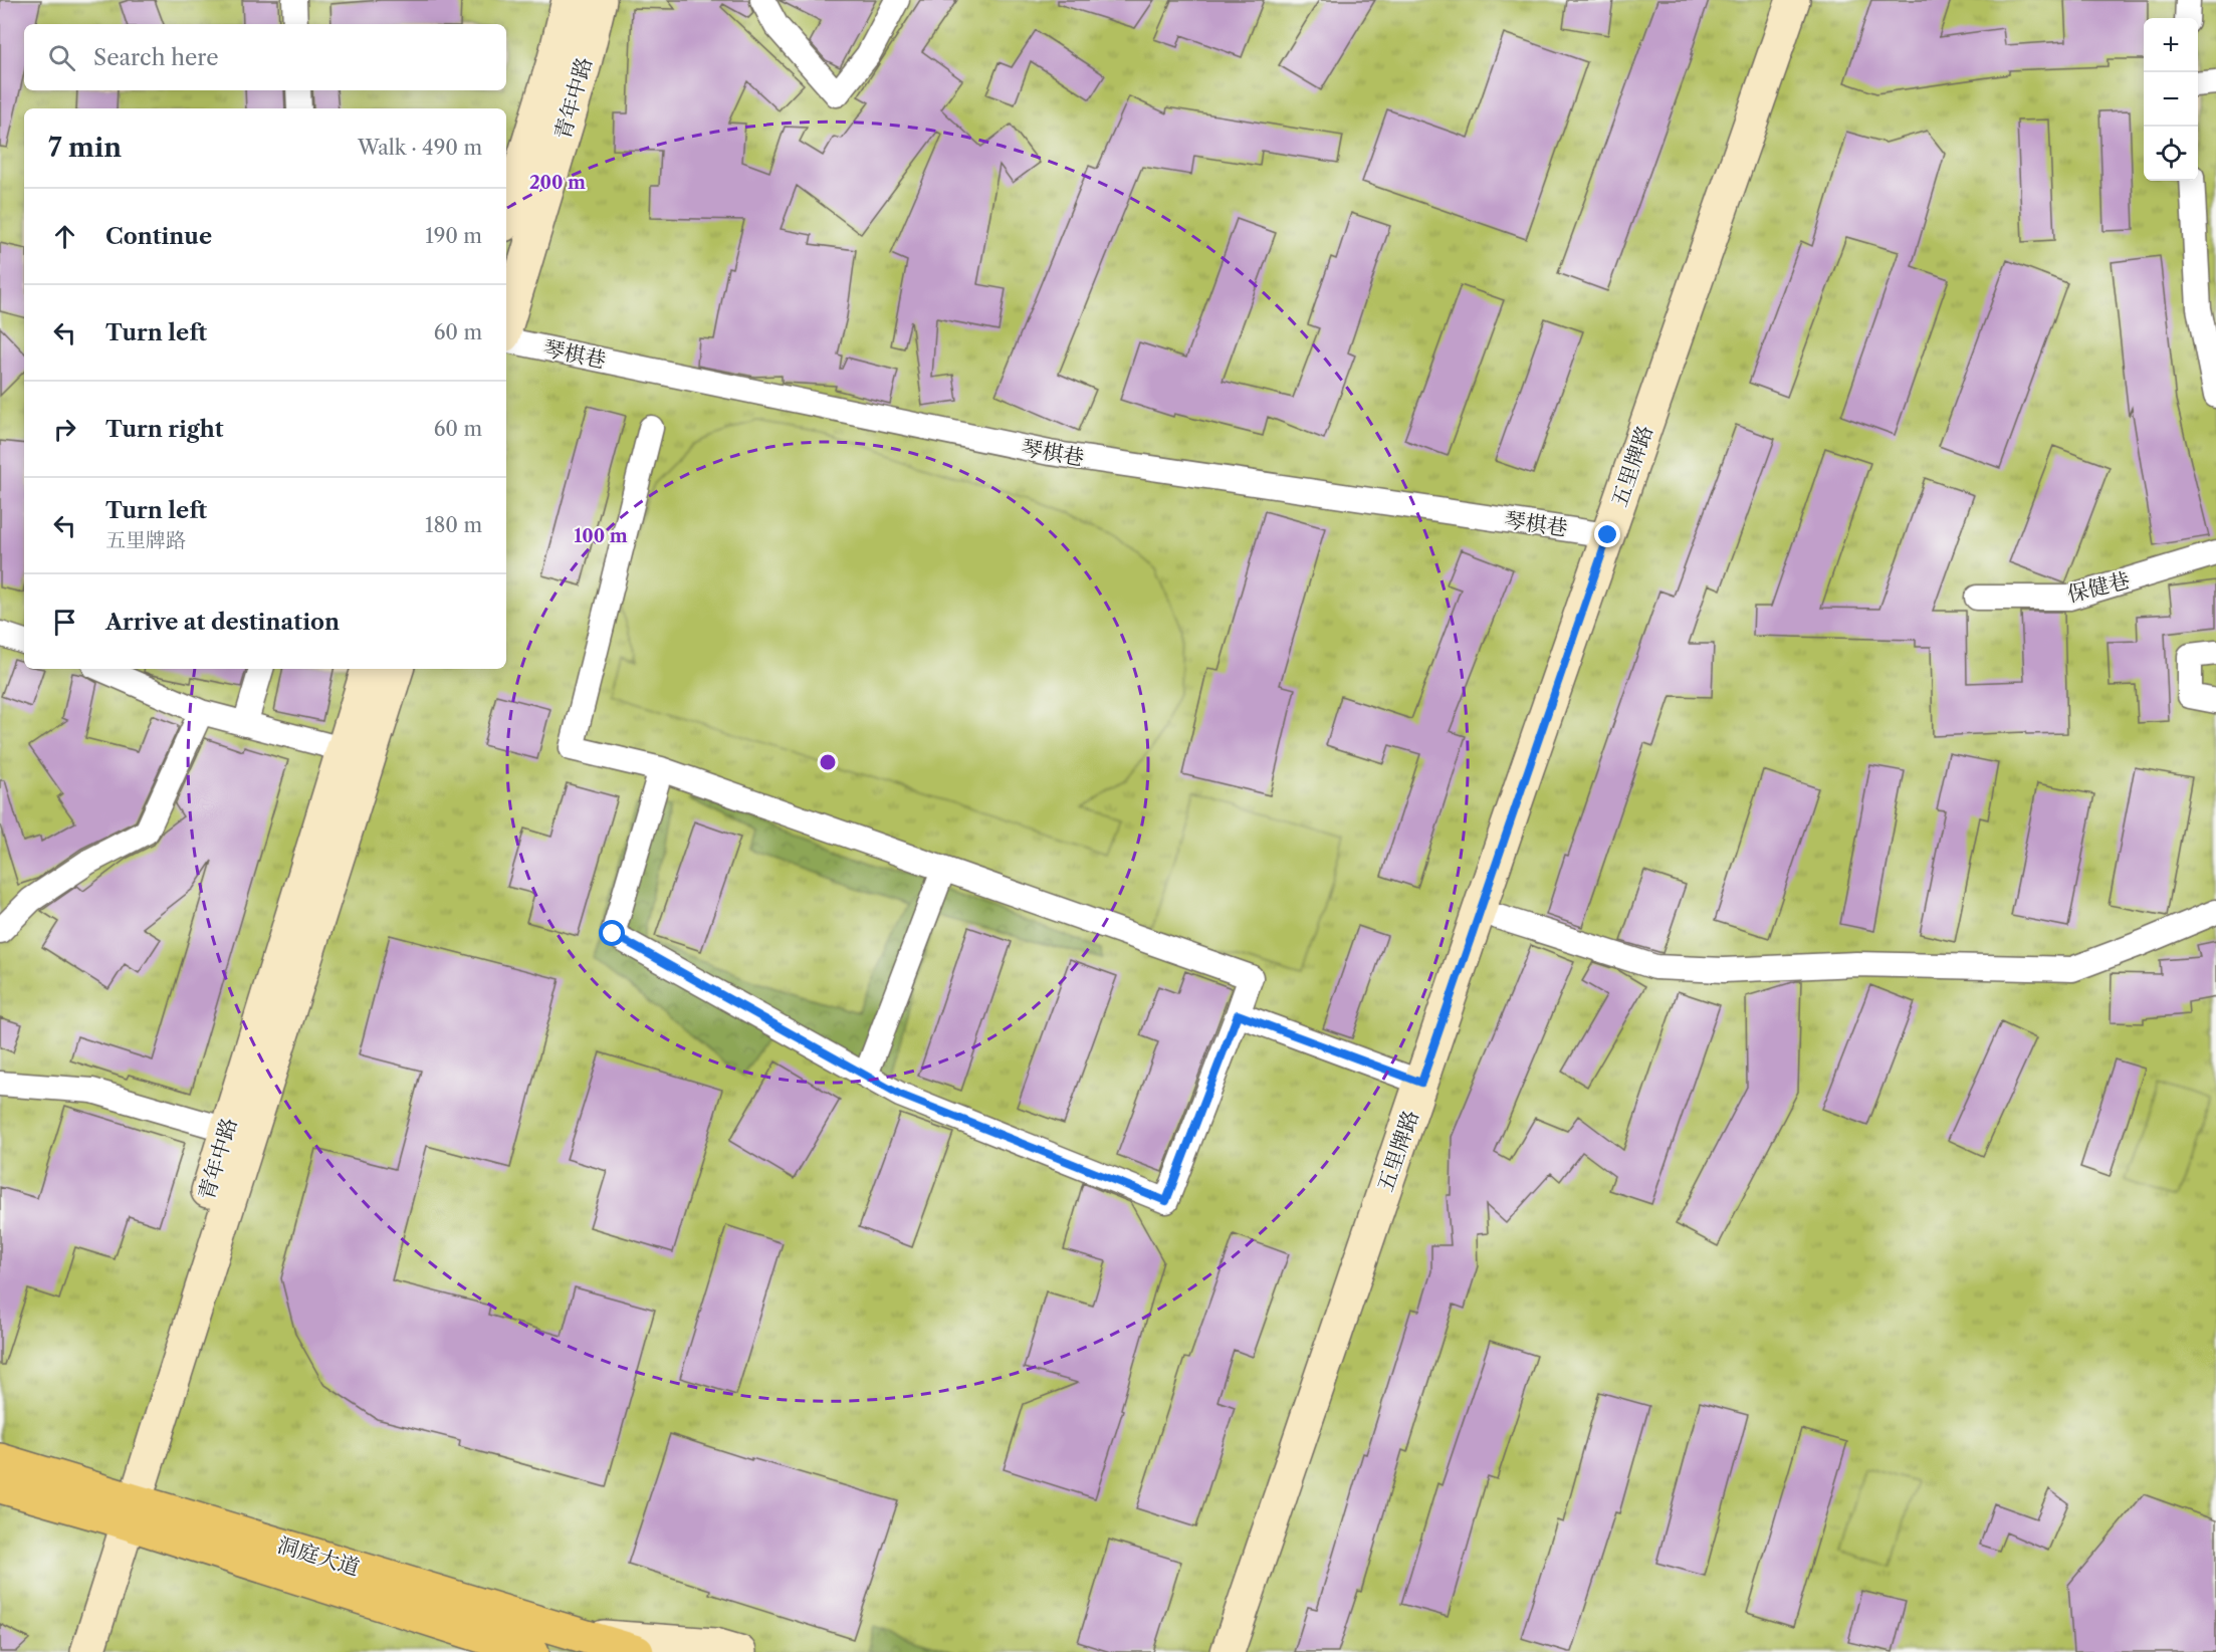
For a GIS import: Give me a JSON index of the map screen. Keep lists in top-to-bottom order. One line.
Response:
{"streets":{"main road":["青年中路","五里牌路","洞庭大道"],"street":["琴棋巷","保健巷"]},"crossings":[["青年中路","洞庭大道"],["琴棋巷","五里牌路"]],"page":{"map_buttons":["+","−"],"search":"Search here","heading":["7 min","Walk · 490 m"],"list":[["Continue","190 m"],["Turn left","60 m"],["Turn right","60 m"],["Turn left","五里牌路","180 m"],"Arrive at destination"]},"rings":["200 m","100 m"]}
